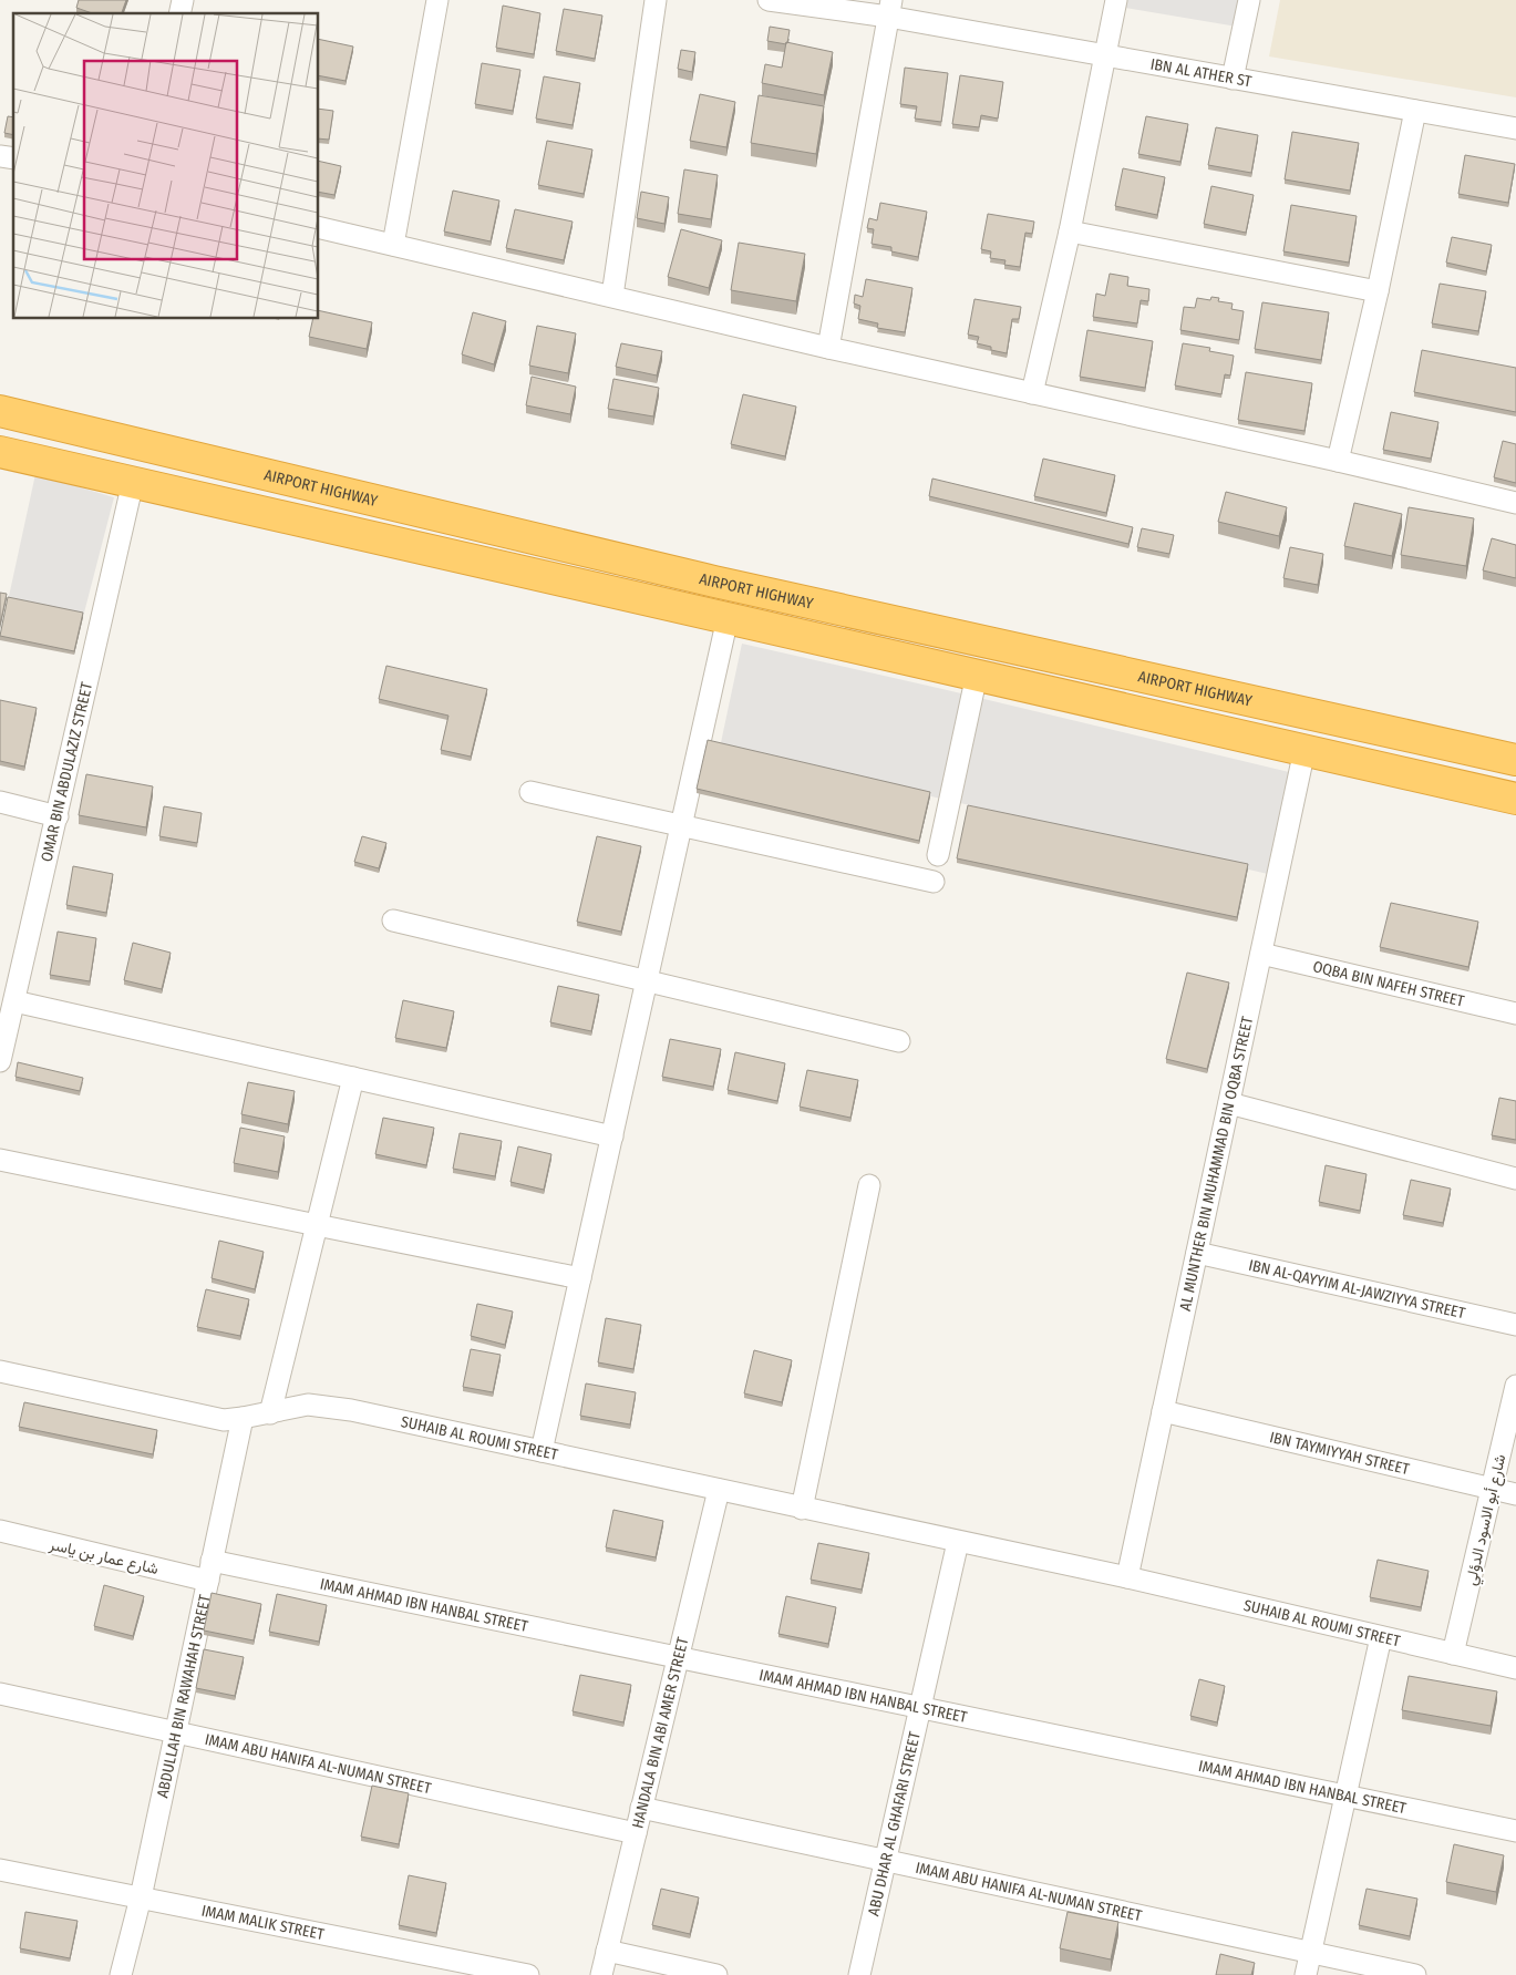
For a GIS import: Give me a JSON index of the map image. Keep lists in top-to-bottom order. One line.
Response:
{"streets":{"highway":["AIRPORT HIGHWAY"],"street":["IBN AL ATHER ST","OMAR BIN ABDULAZIZ STREET","OQBA BIN NAFEH STREET","AL MUNTHER BIN MUHAMMAD BIN OQBA STREET","IBN AL-QAYYIM AL-JAWZIYYA STREET","SUHAIB AL ROUMI STREET","IBN TAYMIYYAH STREET","شارع أبو الاسود الدؤلي","شارع عمار بن ياسر","IMAM AHMAD IBN HANBAL STREET","ABDULLAH BIN RAWAHAH STREET","HANDALA BIN ABI AMER STREET","IMAM ABU HANIFA AL-NUMAN STREET","ABU DHAR AL GHAFARI STREET","IMAM MALIK STREET"]},"crossings":[["AIRPORT HIGHWAY","OMAR BIN ABDULAZIZ STREET"],["AIRPORT HIGHWAY","AL MUNTHER BIN MUHAMMAD BIN OQBA STREET"],["OQBA BIN NAFEH STREET","AL MUNTHER BIN MUHAMMAD BIN OQBA STREET"],["AL MUNTHER BIN MUHAMMAD BIN OQBA STREET","IBN AL-QAYYIM AL-JAWZIYYA STREET"],["AL MUNTHER BIN MUHAMMAD BIN OQBA STREET","SUHAIB AL ROUMI STREET"],["AL MUNTHER BIN MUHAMMAD BIN OQBA STREET","IBN TAYMIYYAH STREET"],["SUHAIB AL ROUMI STREET","شارع أبو الاسود الدؤلي"],["SUHAIB AL ROUMI STREET","ABDULLAH BIN RAWAHAH STREET"],["SUHAIB AL ROUMI STREET","HANDALA BIN ABI AMER STREET"],["SUHAIB AL ROUMI STREET","ABU DHAR AL GHAFARI STREET"],["IBN TAYMIYYAH STREET","شارع أبو الاسود الدؤلي"],["شارع عمار بن ياسر","IMAM AHMAD IBN HANBAL STREET"],["شارع عمار بن ياسر","ABDULLAH BIN RAWAHAH STREET"],["IMAM AHMAD IBN HANBAL STREET","ABDULLAH BIN RAWAHAH STREET"],["IMAM AHMAD IBN HANBAL STREET","HANDALA BIN ABI AMER STREET"],["IMAM AHMAD IBN HANBAL STREET","ABU DHAR AL GHAFARI STREET"],["ABDULLAH BIN RAWAHAH STREET","IMAM ABU HANIFA AL-NUMAN STREET"],["ABDULLAH BIN RAWAHAH STREET","IMAM MALIK STREET"],["HANDALA BIN ABI AMER STREET","IMAM ABU HANIFA AL-NUMAN STREET"],["IMAM ABU HANIFA AL-NUMAN STREET","ABU DHAR AL GHAFARI STREET"]]}
